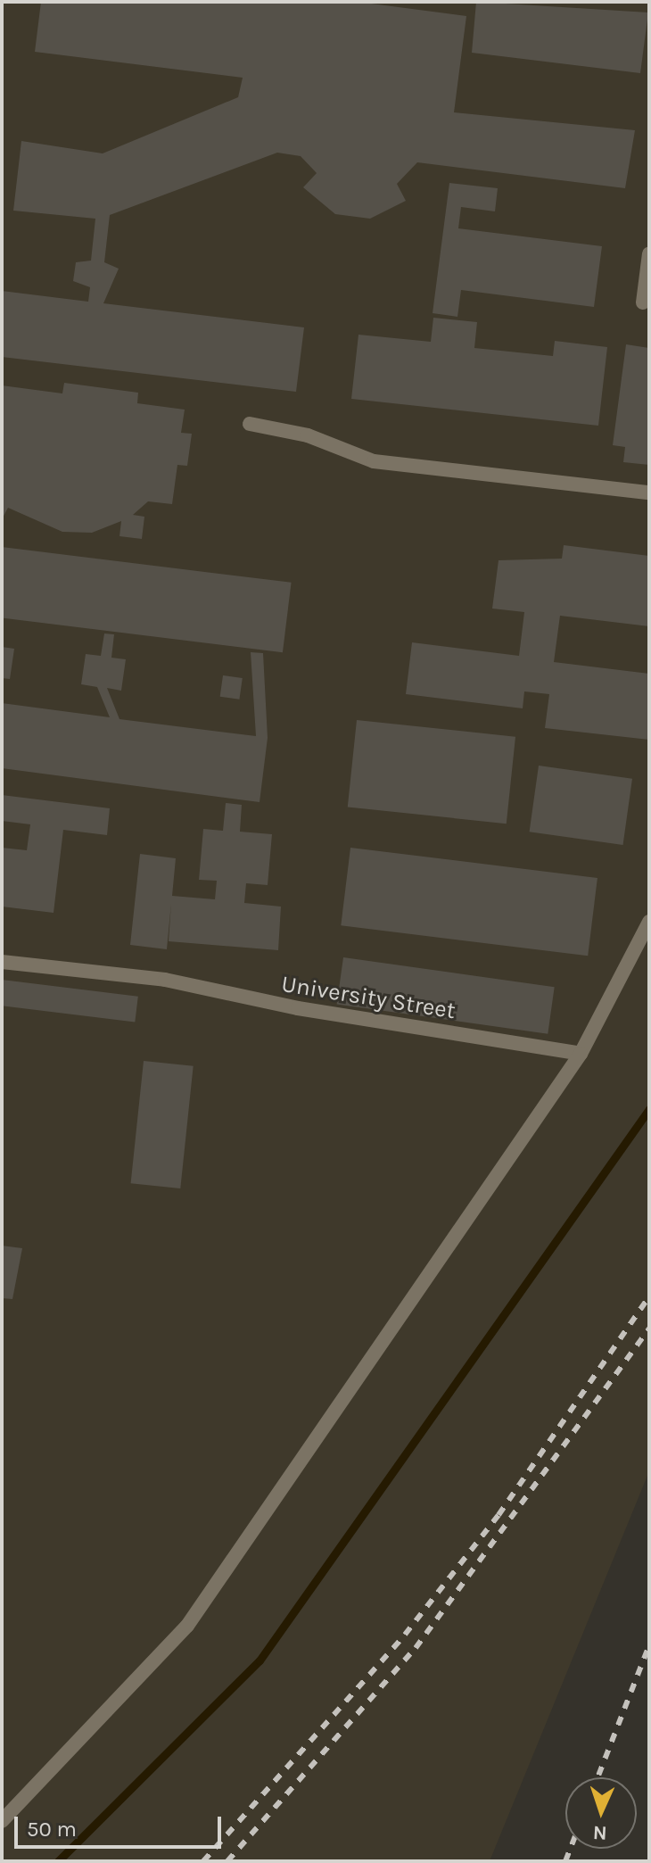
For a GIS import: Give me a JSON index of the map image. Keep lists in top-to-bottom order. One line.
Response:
{"streets":{"street":["University Street"]},"scale_bar":"50 m","north":"bottom"}
